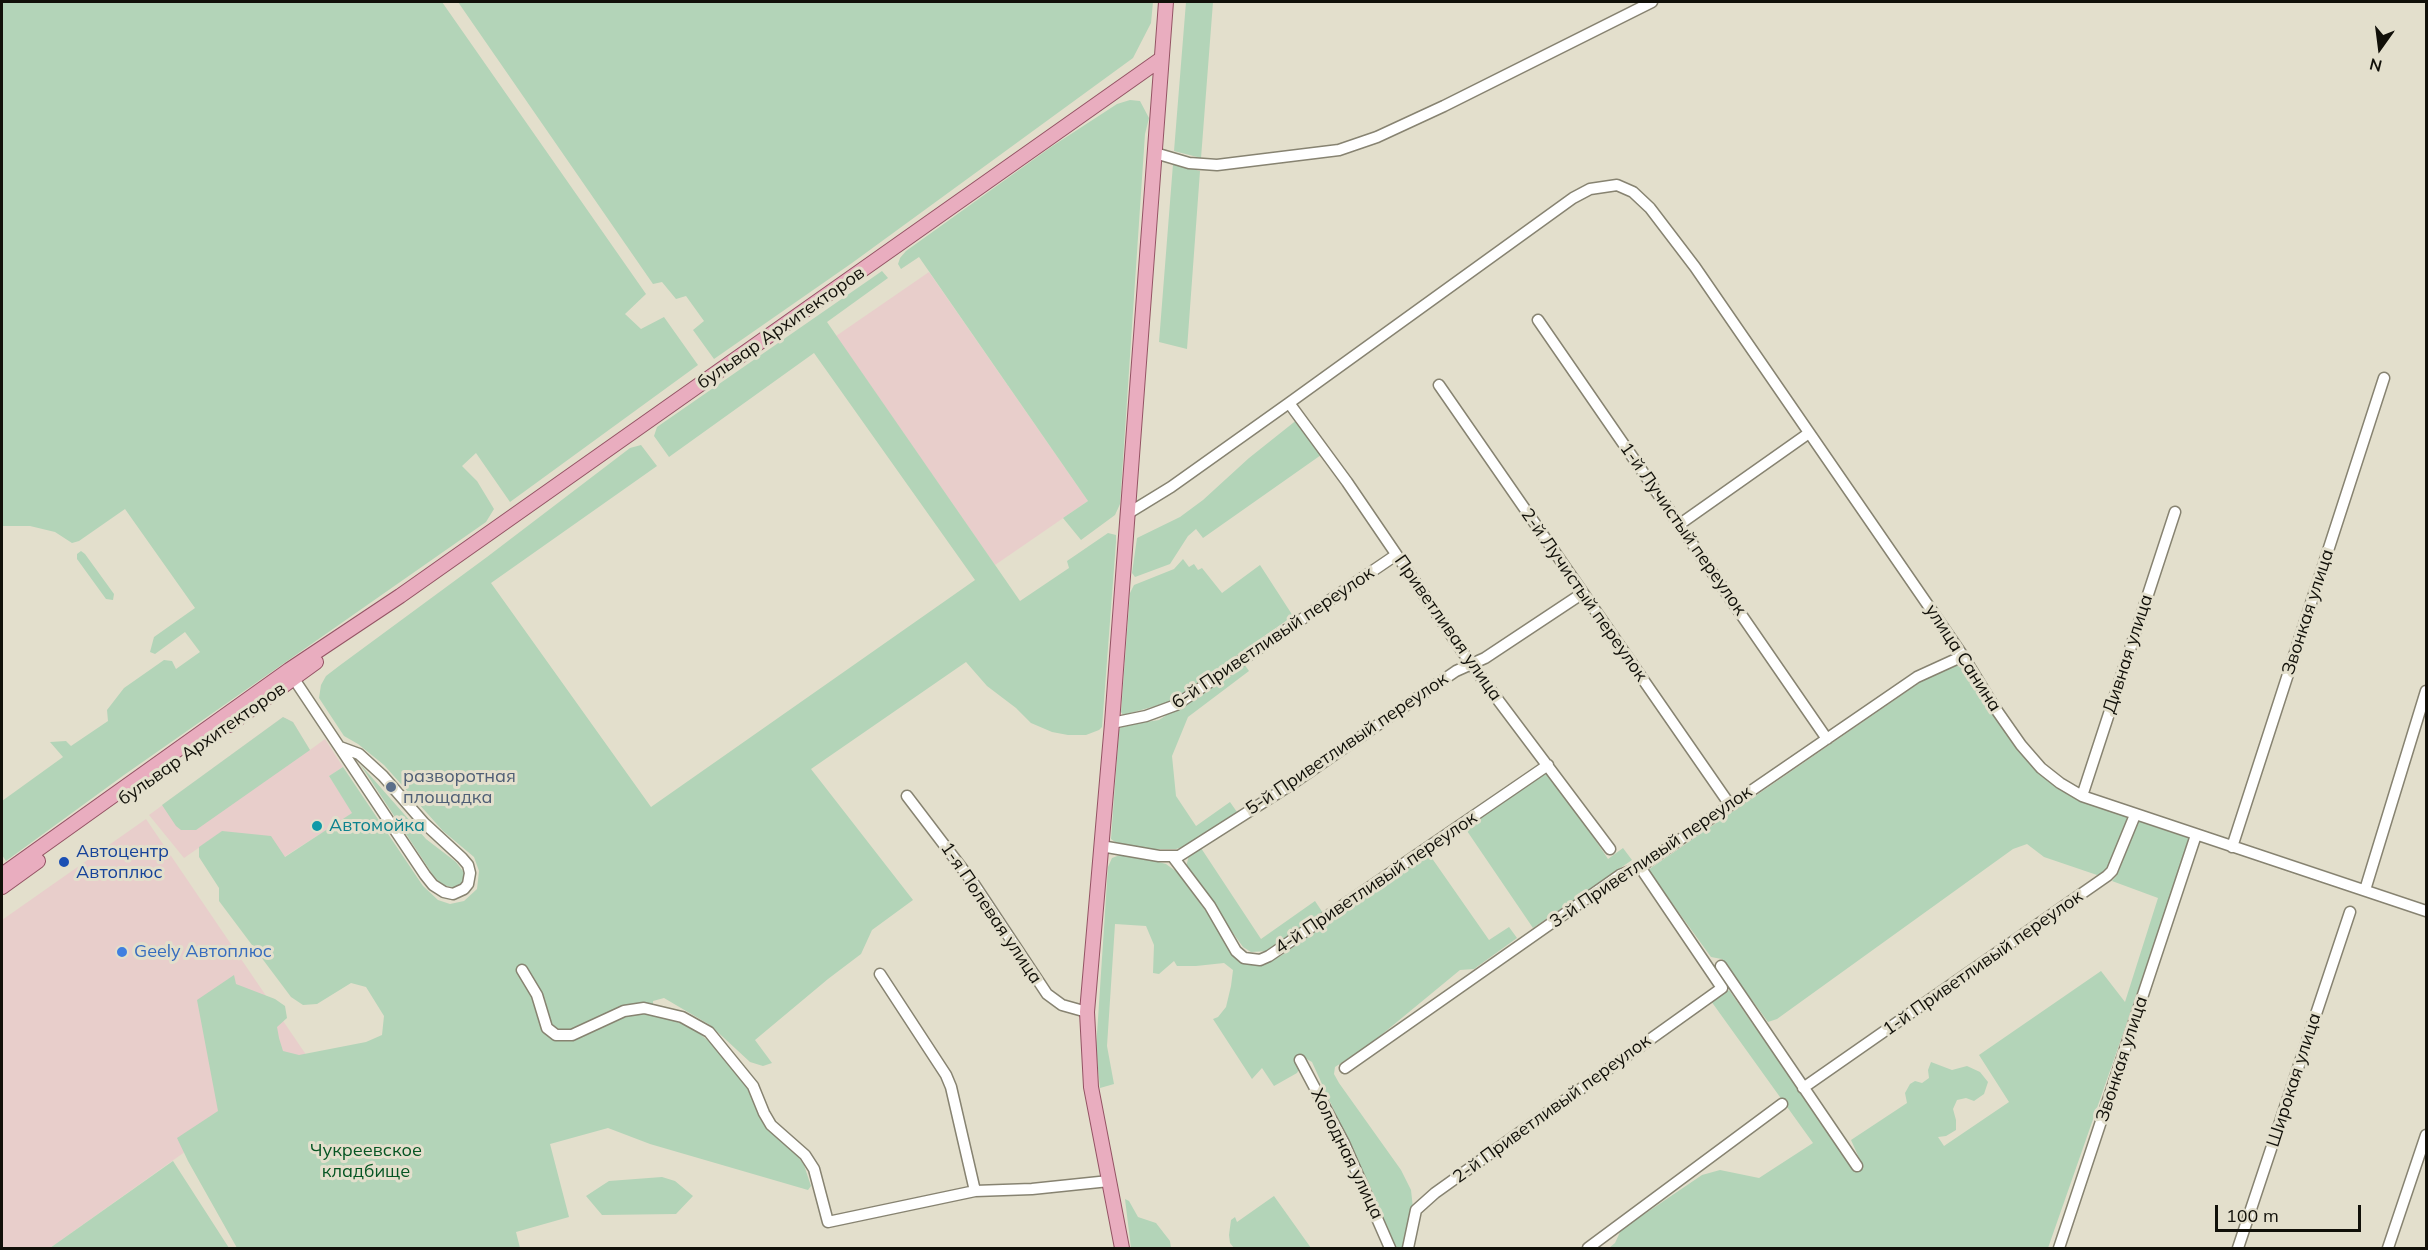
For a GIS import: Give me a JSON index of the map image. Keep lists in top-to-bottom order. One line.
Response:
{"streets":{"main road":["бульвар Архитекторов"],"street":["1-й Лучистый переулок","2-й Лучистый переулок","Звонкая улица","Приветливая улица","6-й Приветливый переулок","Дивная улица","улица Санина","5-й Приветливый переулок","3-й Приветливый переулок","4-й Приветливый переулок","1-я Полевая улица","1-й Приветливый переулок","Широкая улица","2-й Приветливый переулок","Холодная улица"]},"crossings":[["1-й Лучистый переулок","3-й Приветливый переулок"],["2-й Лучистый переулок","5-й Приветливый переулок"],["2-й Лучистый переулок","3-й Приветливый переулок"],["Звонкая улица","улица Санина"],["Приветливая улица","6-й Приветливый переулок"],["Приветливая улица","улица Санина"],["Приветливая улица","5-й Приветливый переулок"],["Приветливая улица","4-й Приветливый переулок"],["Дивная улица","улица Санина"],["улица Санина","3-й Приветливый переулок"],["улица Санина","1-й Приветливый переулок"],["5-й Приветливый переулок","4-й Приветливый переулок"],["3-й Приветливый переулок","2-й Приветливый переулок"]],"parks":["Чукреевское кладбище"],"places":["разворотная площадка","Автомойка","Автоцентр Автоплюс","Geely Автоплюс"],"scale_bar":"100 m","north":"bottom"}
